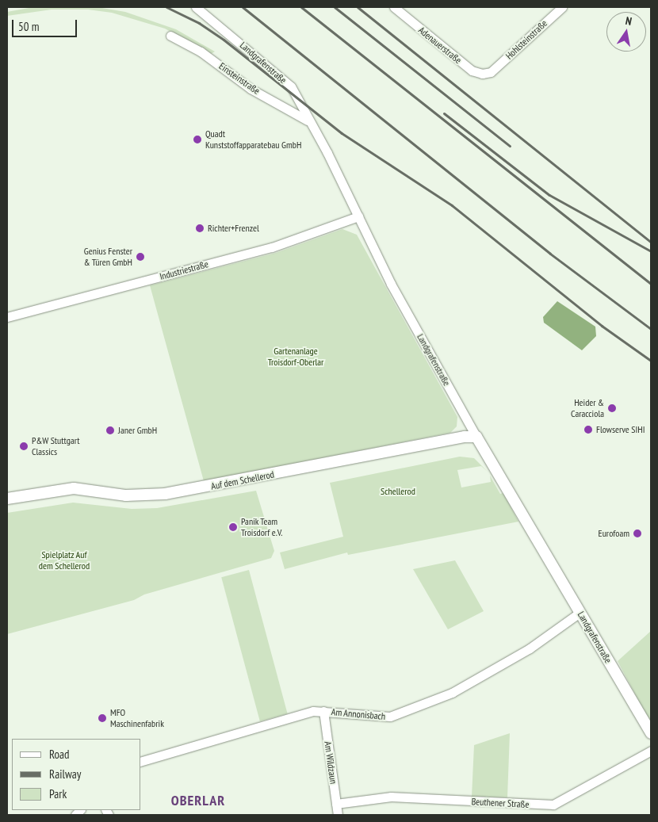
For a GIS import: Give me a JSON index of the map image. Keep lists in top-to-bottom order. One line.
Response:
{"streets":{"street":["Hohlsteinstraße","Adenauerstraße","Landgrafenstraße","Einsteinstraße","Industriestraße","Auf dem Schellerod","Am Annonisbach","Am Wildzaun","Beuthener Straße"]},"crossings":[["Hohlsteinstraße","Adenauerstraße"],["Landgrafenstraße","Einsteinstraße"],["Landgrafenstraße","Industriestraße"],["Landgrafenstraße","Auf dem Schellerod"],["Landgrafenstraße","Am Annonisbach"],["Am Annonisbach","Am Wildzaun"],["Am Wildzaun","Beuthener Straße"]],"districts":["OBERLAR"],"parks":["Gartenanlage Troisdorf-Oberlar","Schellerod","Spielplatz Auf dem Schellerod"],"places":["Quadt Kunststoffapparatebau GmbH","Richter+Frenzel","Genius Fenster & Türen GmbH","Heider & Caracciola","Flowserve SIHI","Janer GmbH","P&W Stuttgart Classics","Panik Team Troisdorf e.V.","Eurofoam","MFO Maschinenfabrik"],"legend":["Road","Railway","Park"],"scale_bar":"50 m","north":"top"}
